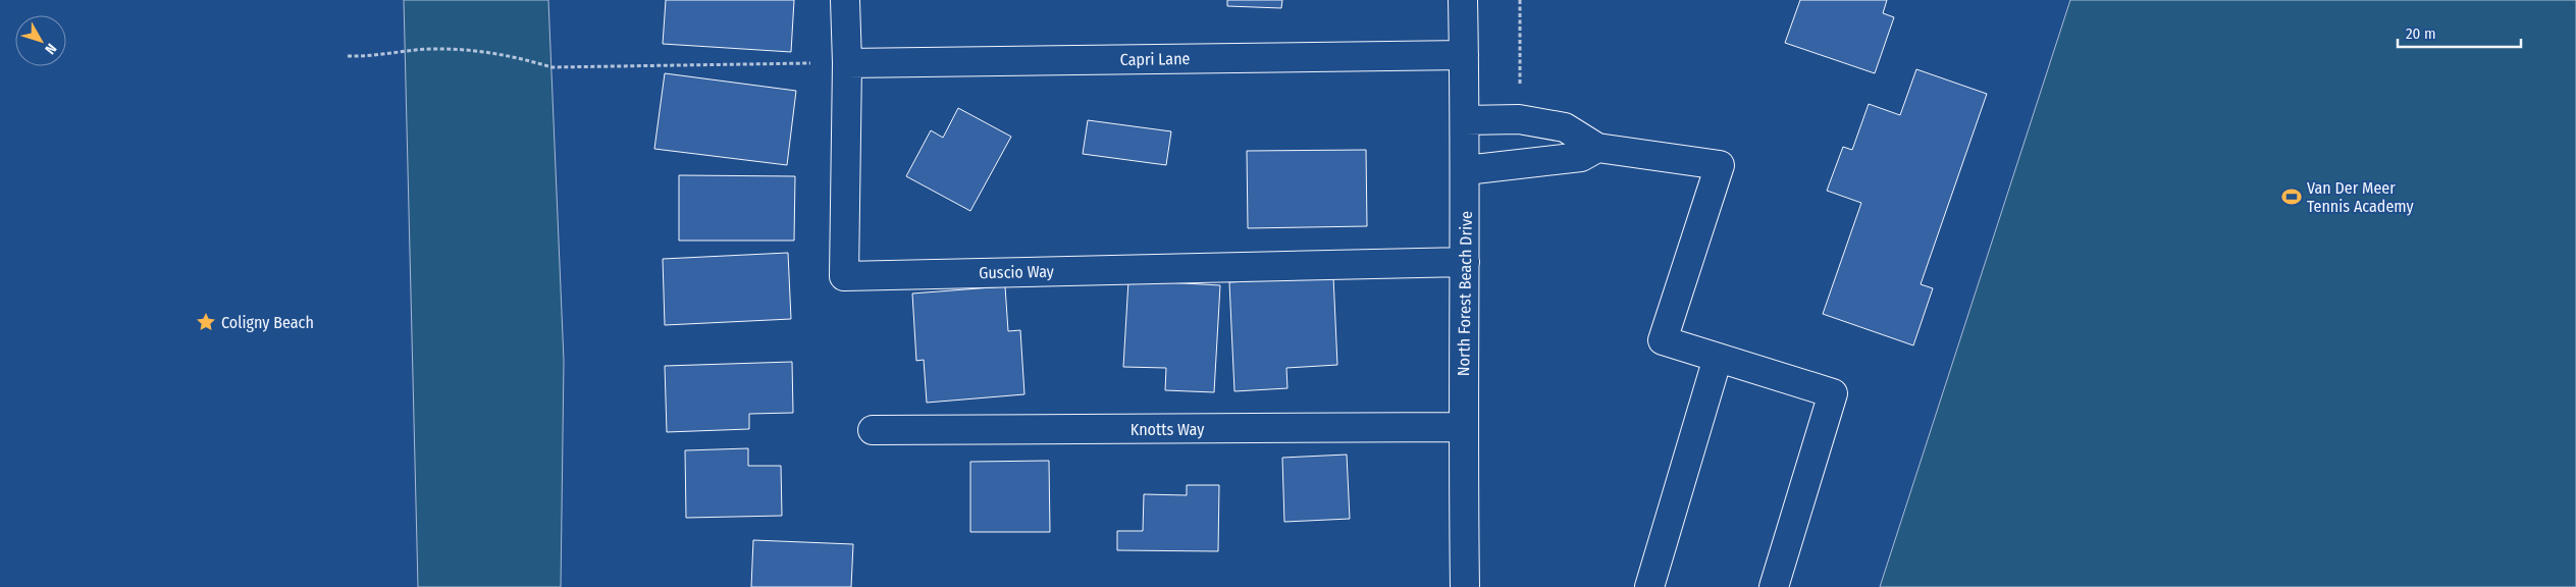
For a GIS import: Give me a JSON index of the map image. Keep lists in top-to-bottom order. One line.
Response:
{"streets":{"street":["Capri Lane","Guscio Way","North Forest Beach Drive","Knotts Way"]},"crossings":[["Capri Lane","Guscio Way"],["Capri Lane","North Forest Beach Drive"],["Guscio Way","North Forest Beach Drive"],["North Forest Beach Drive","Knotts Way"]],"places":{"sports":["Van Der Meer Tennis Academy"],"place":["Coligny Beach"]},"scale_bar":"20 m","north":"bottom right"}
